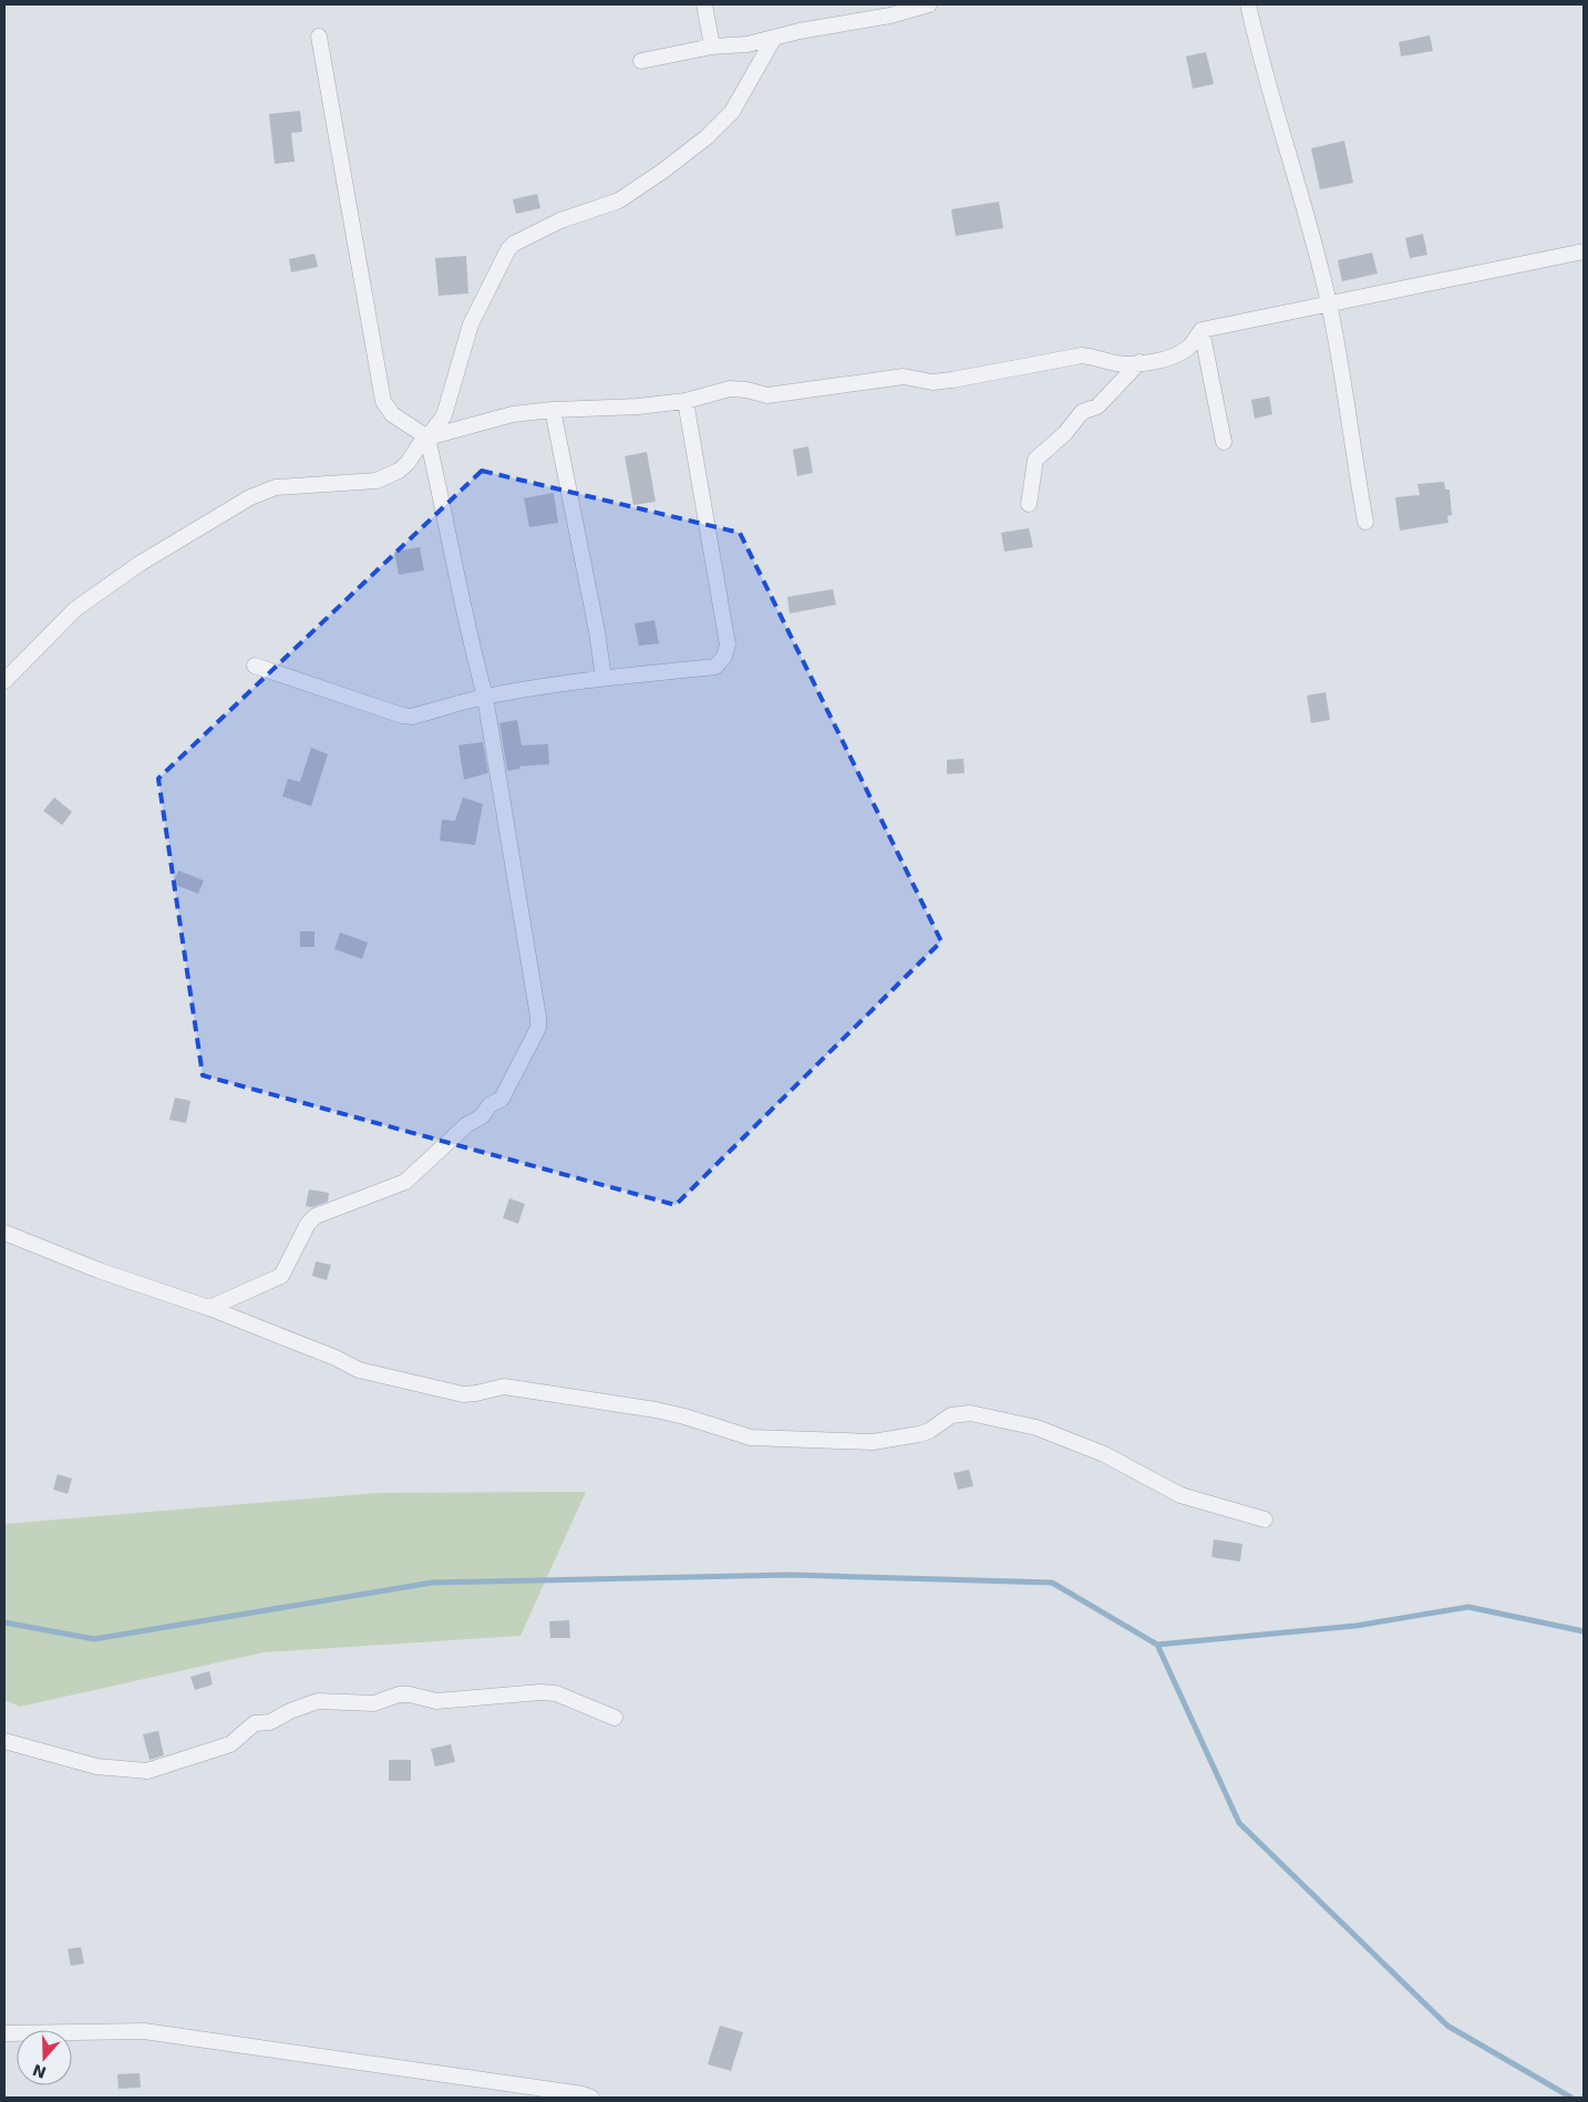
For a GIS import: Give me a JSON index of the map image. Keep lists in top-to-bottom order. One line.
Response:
{"north":"bottom"}
